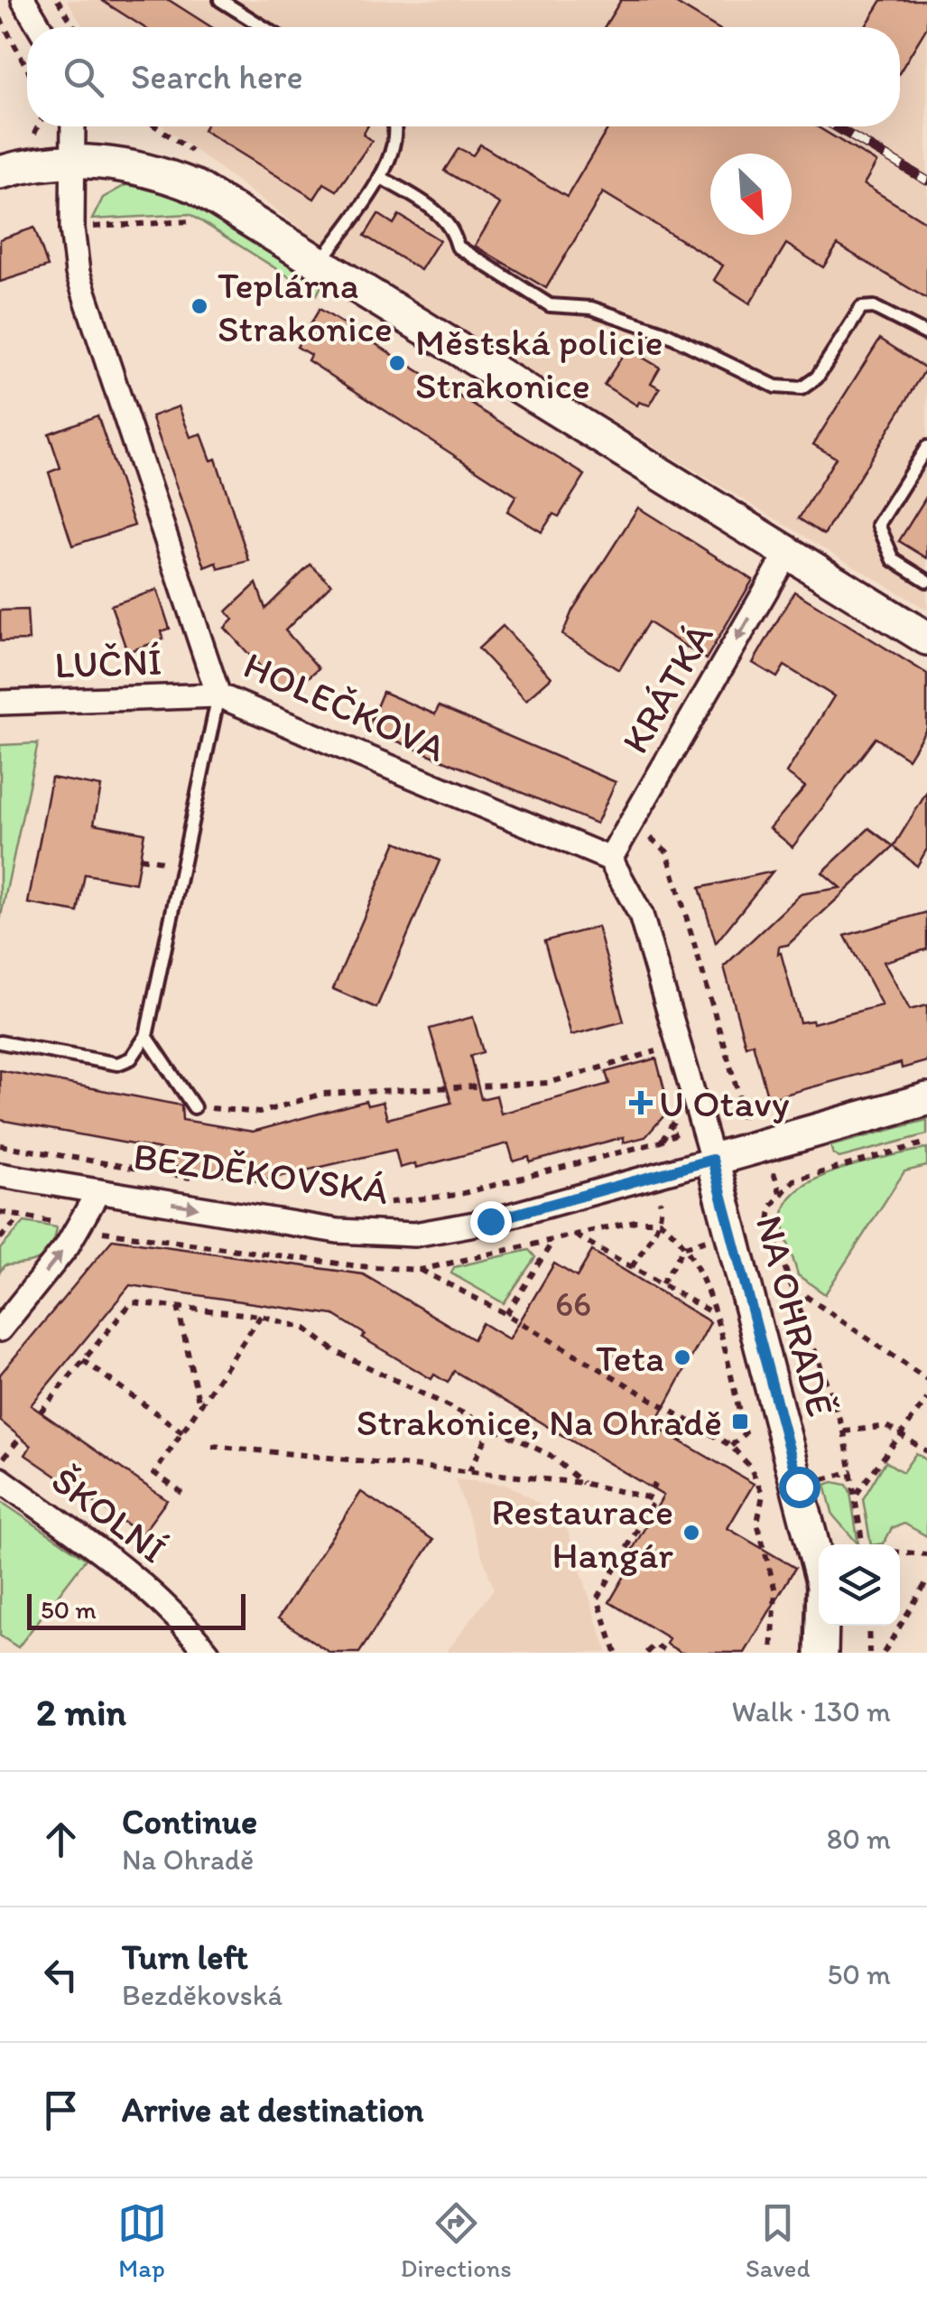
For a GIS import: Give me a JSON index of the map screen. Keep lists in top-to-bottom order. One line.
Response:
{"streets":{"main road":["BEZDĚKOVSKÁ","NA OHRADĚ"],"street":["LUČNÍ","KRÁTKÁ","HOLEČKOVA","ŠKOLNÍ"]},"crossings":[["LUČNÍ","HOLEČKOVA"],["KRÁTKÁ","HOLEČKOVA"],["BEZDĚKOVSKÁ","NA OHRADĚ"]],"one_way":["KRÁTKÁ","BEZDĚKOVSKÁ"],"places":{"other":["Teplárna Strakonice","Městská policie Strakonice","Teta","Restaurace Hangár"],"health":["U Otavy"],"transit":["Strakonice, Na Ohradě"]},"house_numbers":["66"],"scale_bar":"50 m","north":"bottom right","page":{"search":"Search here","scale":"50 m","heading":["2 min","Walk · 130 m"],"list":[["Continue","Na Ohradě","80 m"],["Turn left","Bezděkovská","50 m"],"Arrive at destination"],"nav":["Map","Directions","Saved"]}}
